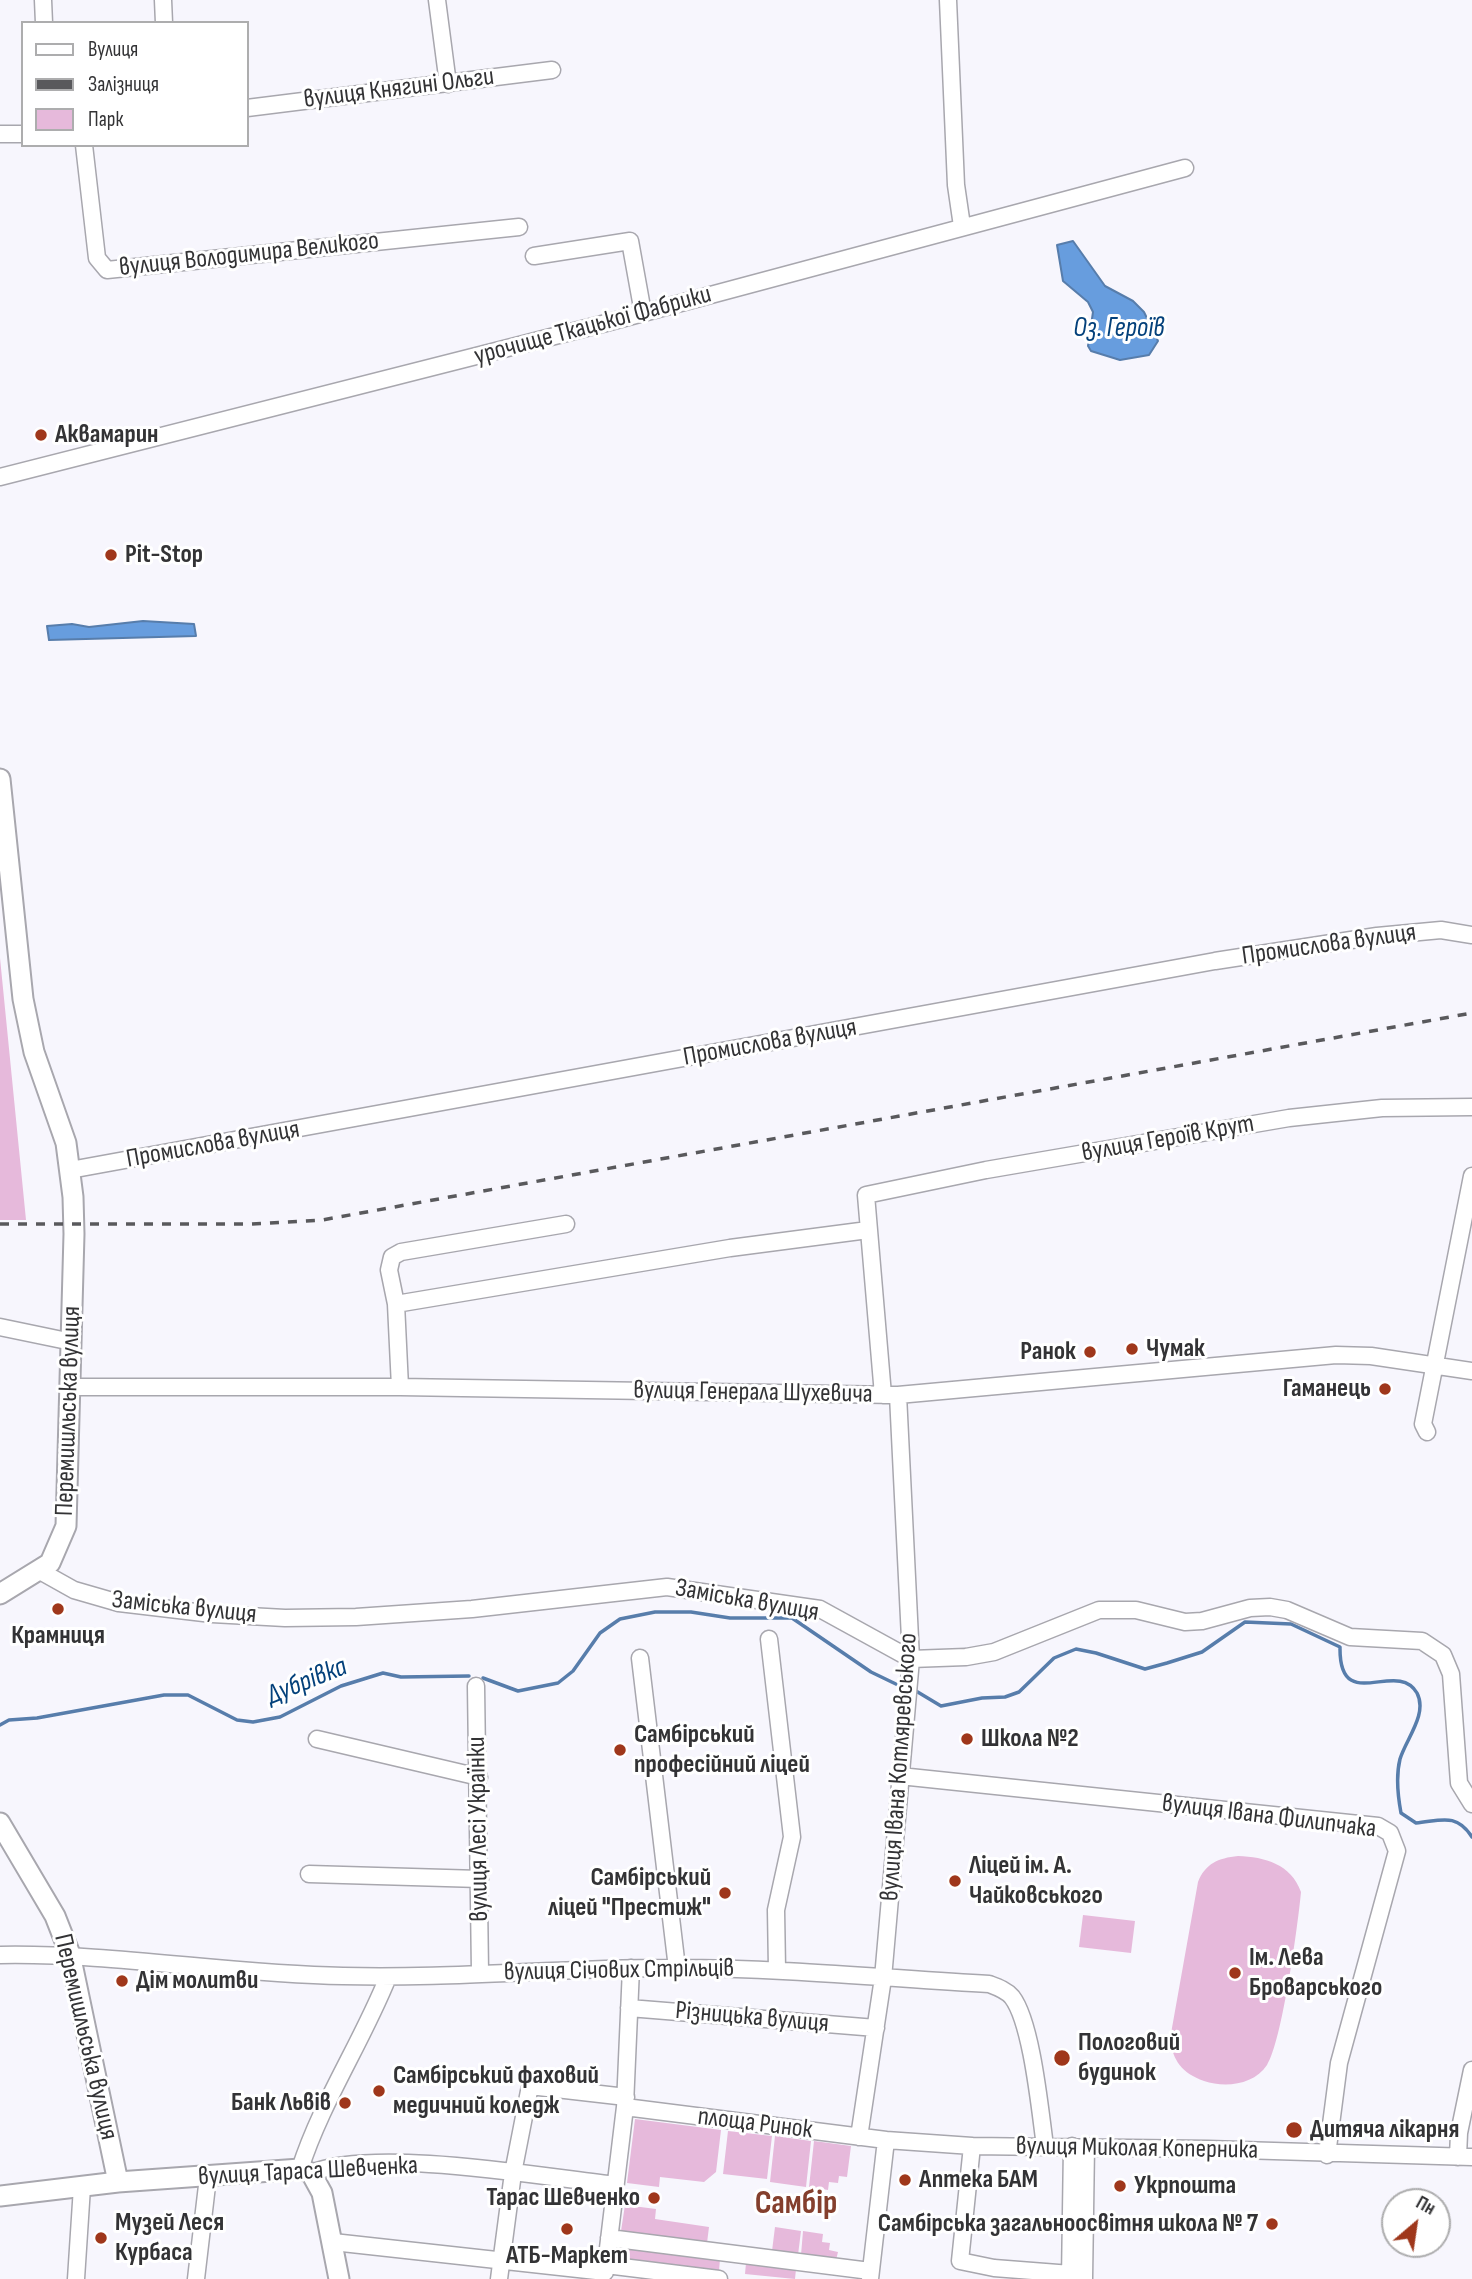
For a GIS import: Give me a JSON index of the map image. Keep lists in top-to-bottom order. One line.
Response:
{"streets":{"main road":["Перемишльська вулиця","вулиця Тараса Шевченка"],"street":["вулиця Княгині Ольги","вулиця Володимира Великого","урочище Ткацької Фабрики","Промислова вулиця","вулиця Героїв Крут","вулиця Генерала Шухевича","Заміська вулиця","вулиця Івана Котляревського","вулиця Івана Филипчака","вулиця Лесі Українки","вулиця Січових Стрільців","Різницька вулиця","площа Ринок","вулиця Миколая Коперника"]},"crossings":[["Промислова вулиця","Перемишльська вулиця"],["вулиця Героїв Крут","вулиця Івана Котляревського"],["вулиця Генерала Шухевича","Перемишльська вулиця"],["вулиця Генерала Шухевича","вулиця Івана Котляревського"],["Перемишльська вулиця","Заміська вулиця"],["Перемишльська вулиця","вулиця Січових Стрільців"],["Перемишльська вулиця","вулиця Тараса Шевченка"],["Заміська вулиця","вулиця Івана Котляревського"],["вулиця Івана Котляревського","вулиця Івана Филипчака"],["вулиця Івана Котляревського","вулиця Січових Стрільців"],["вулиця Івана Котляревського","Різницька вулиця"],["вулиця Івана Котляревського","площа Ринок"],["вулиця Івана Филипчака","вулиця Миколая Коперника"],["вулиця Лесі Українки","вулиця Січових Стрільців"],["вулиця Січових Стрільців","вулиця Миколая Коперника"],["площа Ринок","вулиця Миколая Коперника"],["площа Ринок","вулиця Тараса Шевченка"]],"districts":["Самбір"],"water":["Оз. Героїв","Дубрівка"],"places":["Аквамарин","Pit-Stop","Чумак","Ранок","Гаманець","Крамниця","Школа №2","Самбірський професійний ліцей","Ліцей ім. А. Чайковського","Самбірський ліцей \"Престиж\"","Ім. Лева Броварського","Дім молитви","Пологовий будинок","Самбірський фаховий медичний коледж","Банк Львів","Дитяча лікарня","Аптека БАМ","Укрпошта","Тарас Шевченко","Самбірська загальноосвітня школа № 7","АТБ-Маркет","Музей Леся Курбаса"],"legend":["Вулиця","Залізниця","Парк"],"north":"top right"}
